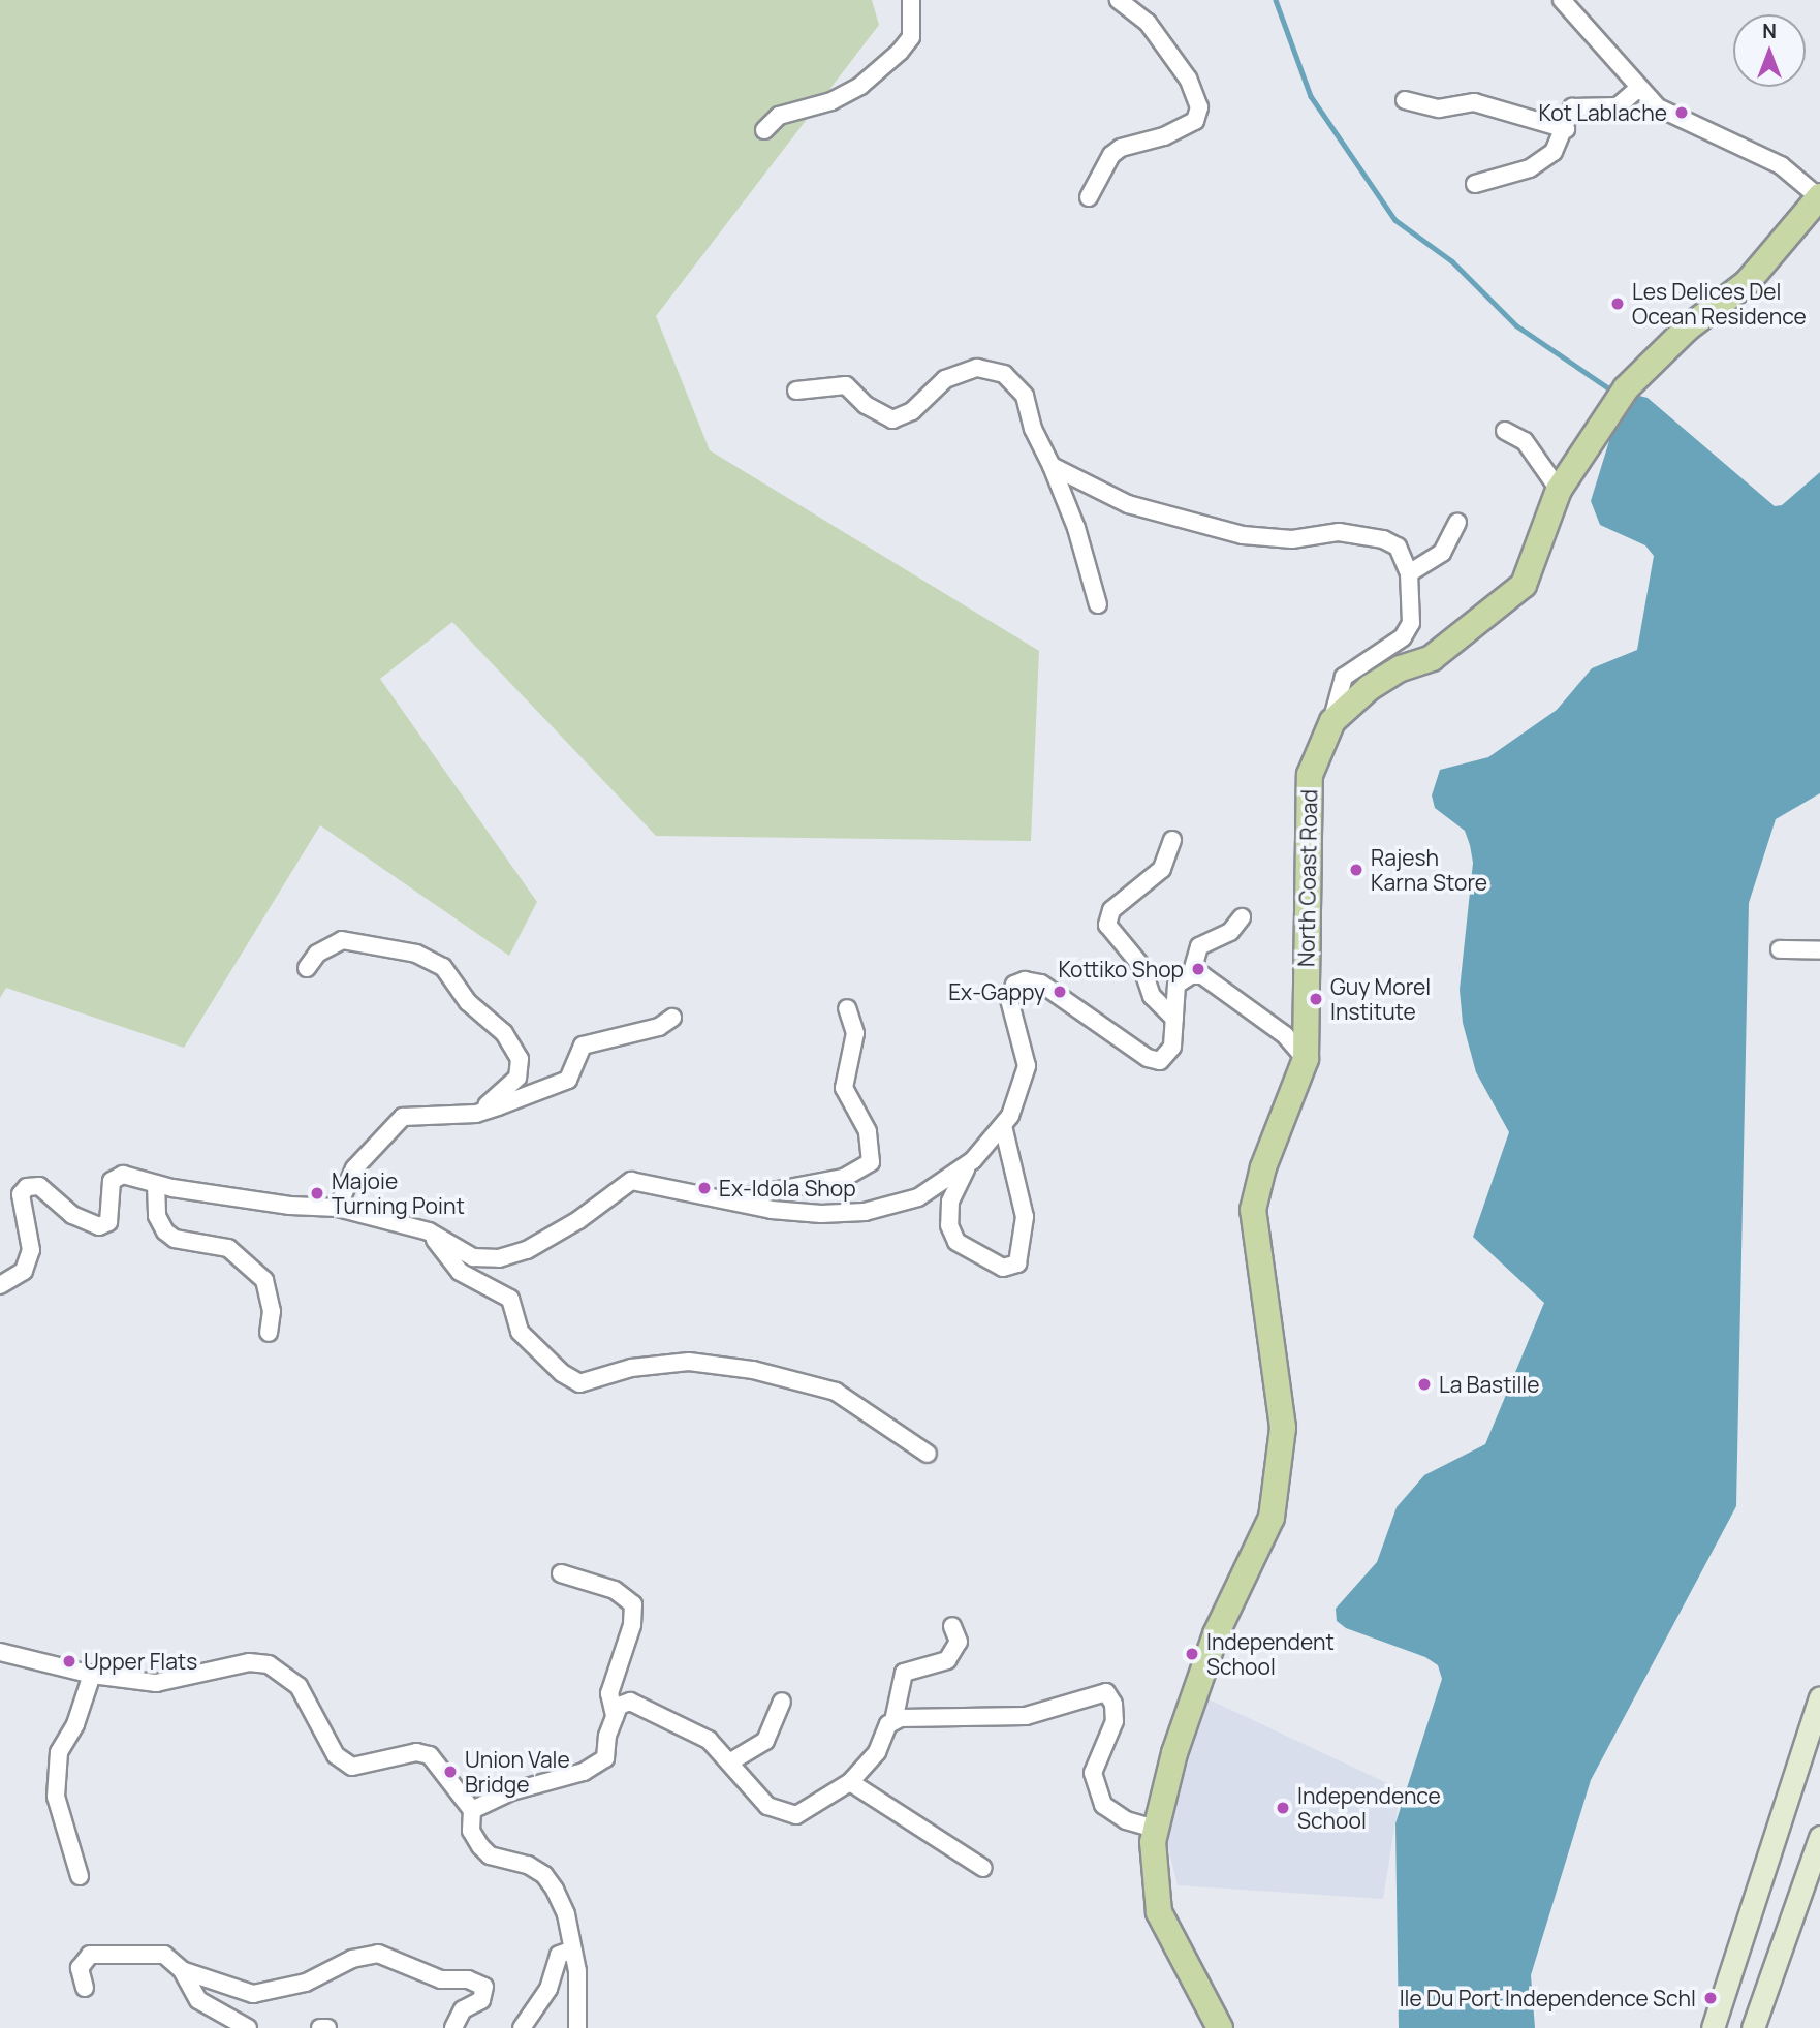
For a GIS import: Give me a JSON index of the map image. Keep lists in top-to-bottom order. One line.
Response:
{"streets":{"main road":["North Coast Road"]},"places":["Kot Lablache","Les Delices Del Ocean Residence","Rajesh Karna Store","Kottiko Shop","Ex-Gappy","Guy Morel Institute","Ex-Idola Shop","Majoie Turning Point","La Bastille","Independent School","Upper Flats","Union Vale Bridge","Independence School","Ile Du Port Independence Schl"],"north":"top"}
